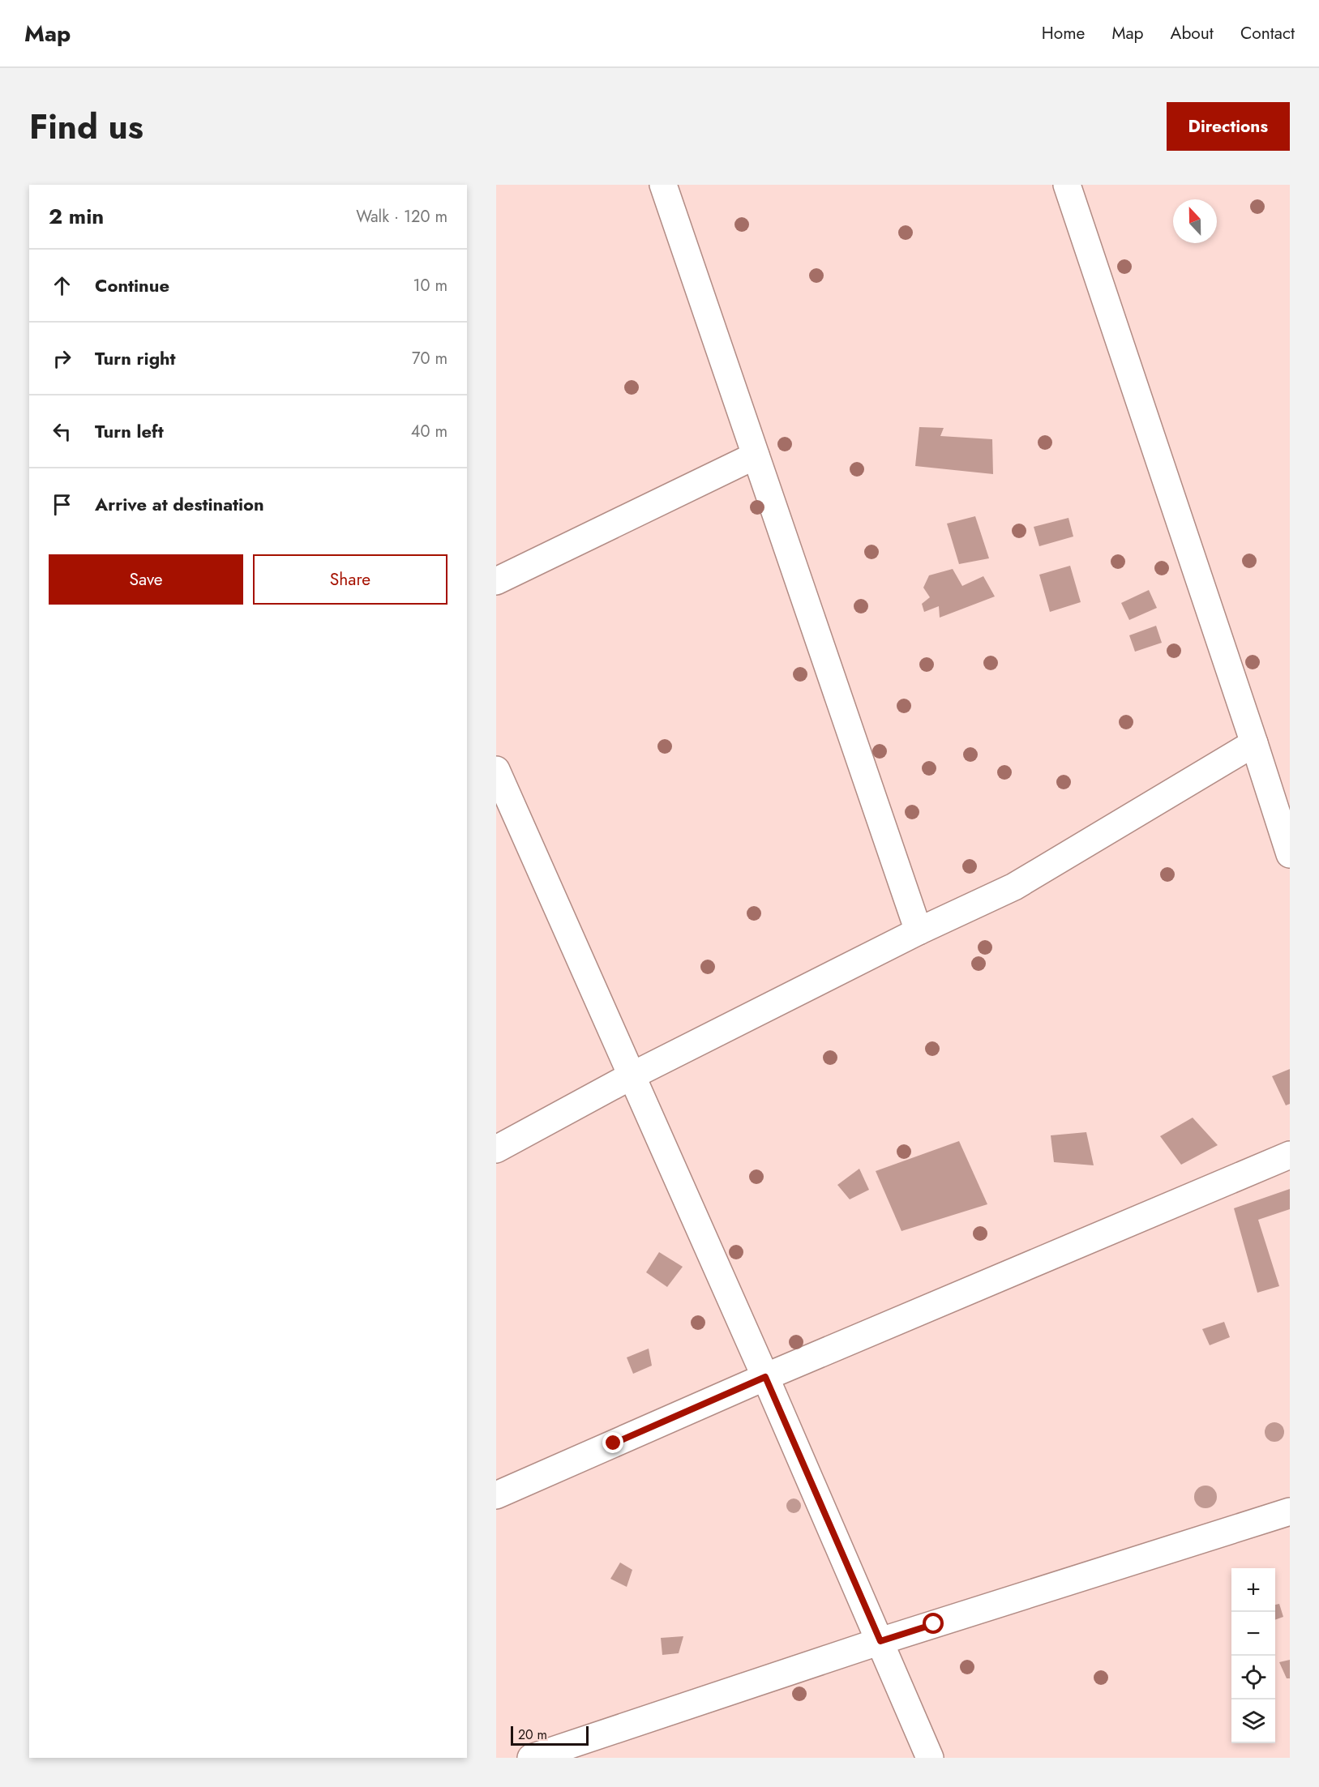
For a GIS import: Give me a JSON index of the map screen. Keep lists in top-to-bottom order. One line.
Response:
{"scale_bar":"20 m","north":"top","page":{"header":"Map","nav":["Home","Map","About","Contact"],"title":"Find us","buttons":["Directions",["Save","Share"]],"heading":["2 min","Walk · 120 m"],"list":[["Continue","10 m"],["Turn right","70 m"],["Turn left","40 m"],"Arrive at destination"],"map_buttons":["+","−"],"scale":"20 m"}}
